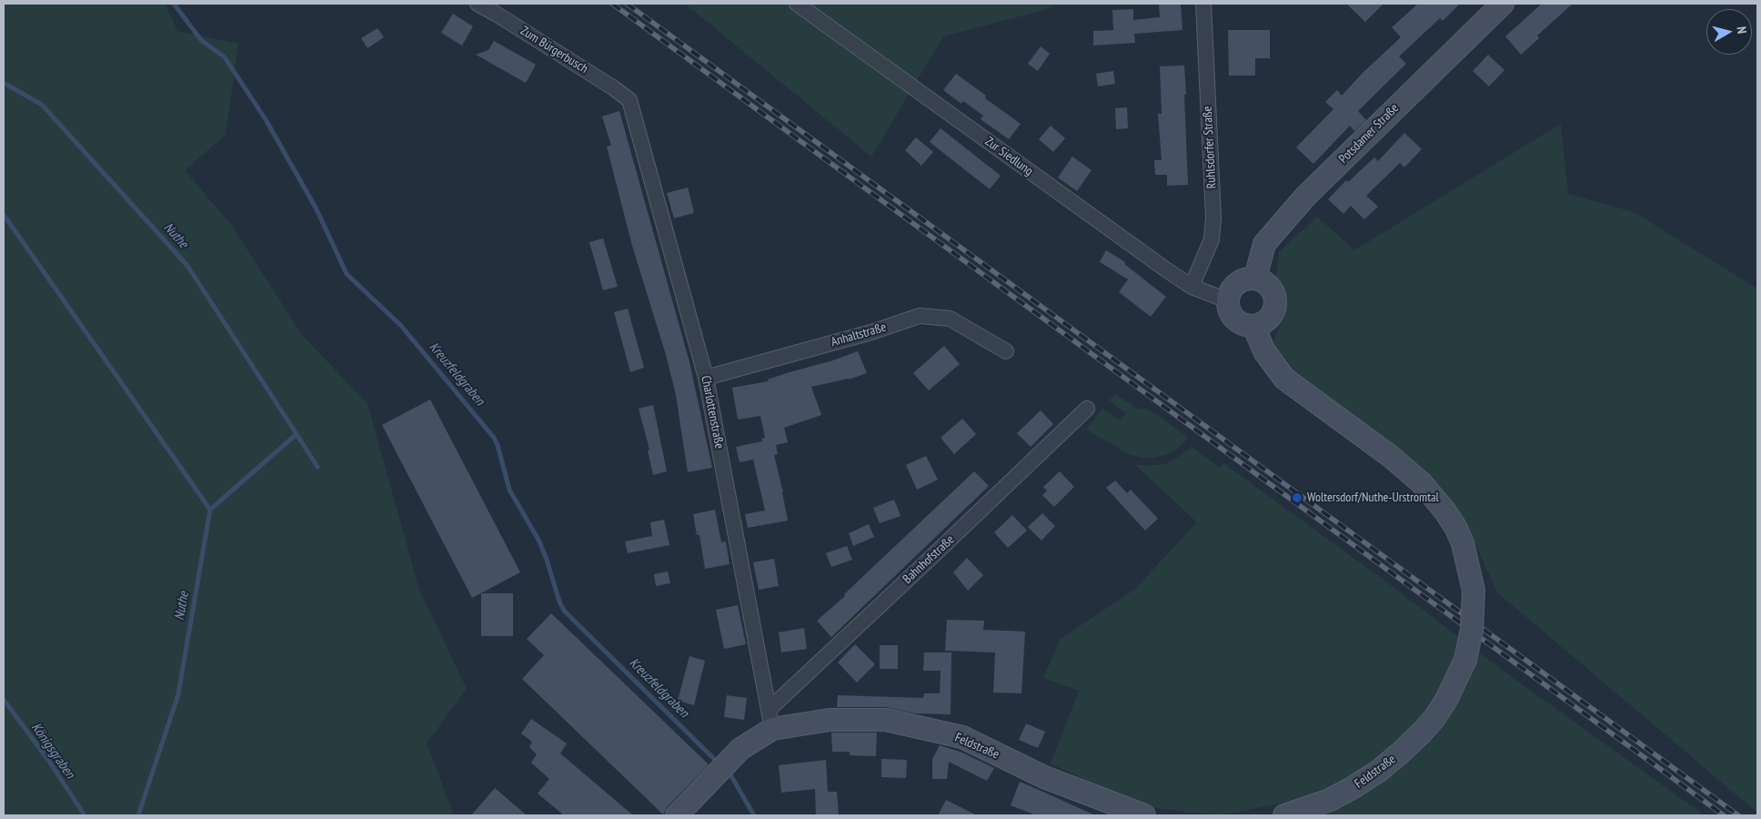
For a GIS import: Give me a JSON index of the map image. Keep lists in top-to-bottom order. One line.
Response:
{"streets":{"street":["Zum Bürgerbusch","Potsdamer Straße","Ruhlsdorfer Straße","Zur Siedlung","Anhaltstraße","Charlottenstraße","Bahnhofstraße","Feldstraße"]},"crossings":[["Zum Bürgerbusch","Charlottenstraße"],["Potsdamer Straße","Zur Siedlung"],["Potsdamer Straße","Feldstraße"],["Ruhlsdorfer Straße","Zur Siedlung"],["Zur Siedlung","Feldstraße"],["Anhaltstraße","Charlottenstraße"],["Charlottenstraße","Bahnhofstraße"],["Charlottenstraße","Feldstraße"],["Bahnhofstraße","Feldstraße"]],"water":["Nuthe","Kreuzfeldgraben","Königsgraben"],"places":["Woltersdorf/Nuthe-Urstromtal"],"north":"right"}
